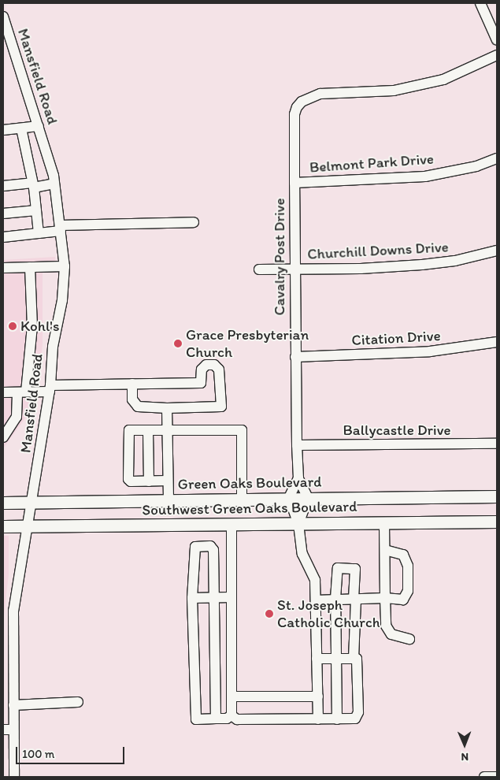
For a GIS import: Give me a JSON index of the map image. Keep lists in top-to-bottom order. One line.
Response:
{"streets":{"main road":["Green Oaks Boulevard","Southwest Green Oaks Boulevard"],"street":["Mansfield Road","Belmont Park Drive","Churchill Downs Drive","Cavalry Post Drive","Citation Drive","Ballycastle Drive"]},"crossings":[["Mansfield Road","Green Oaks Boulevard"],["Mansfield Road","Southwest Green Oaks Boulevard"],["Belmont Park Drive","Cavalry Post Drive"],["Churchill Downs Drive","Cavalry Post Drive"],["Cavalry Post Drive","Citation Drive"],["Cavalry Post Drive","Ballycastle Drive"],["Cavalry Post Drive","Green Oaks Boulevard"]],"places":["Kohl's","Grace Presbyterian Church","St. Joseph Catholic Church"],"scale_bar":"100 m","north":"bottom"}
